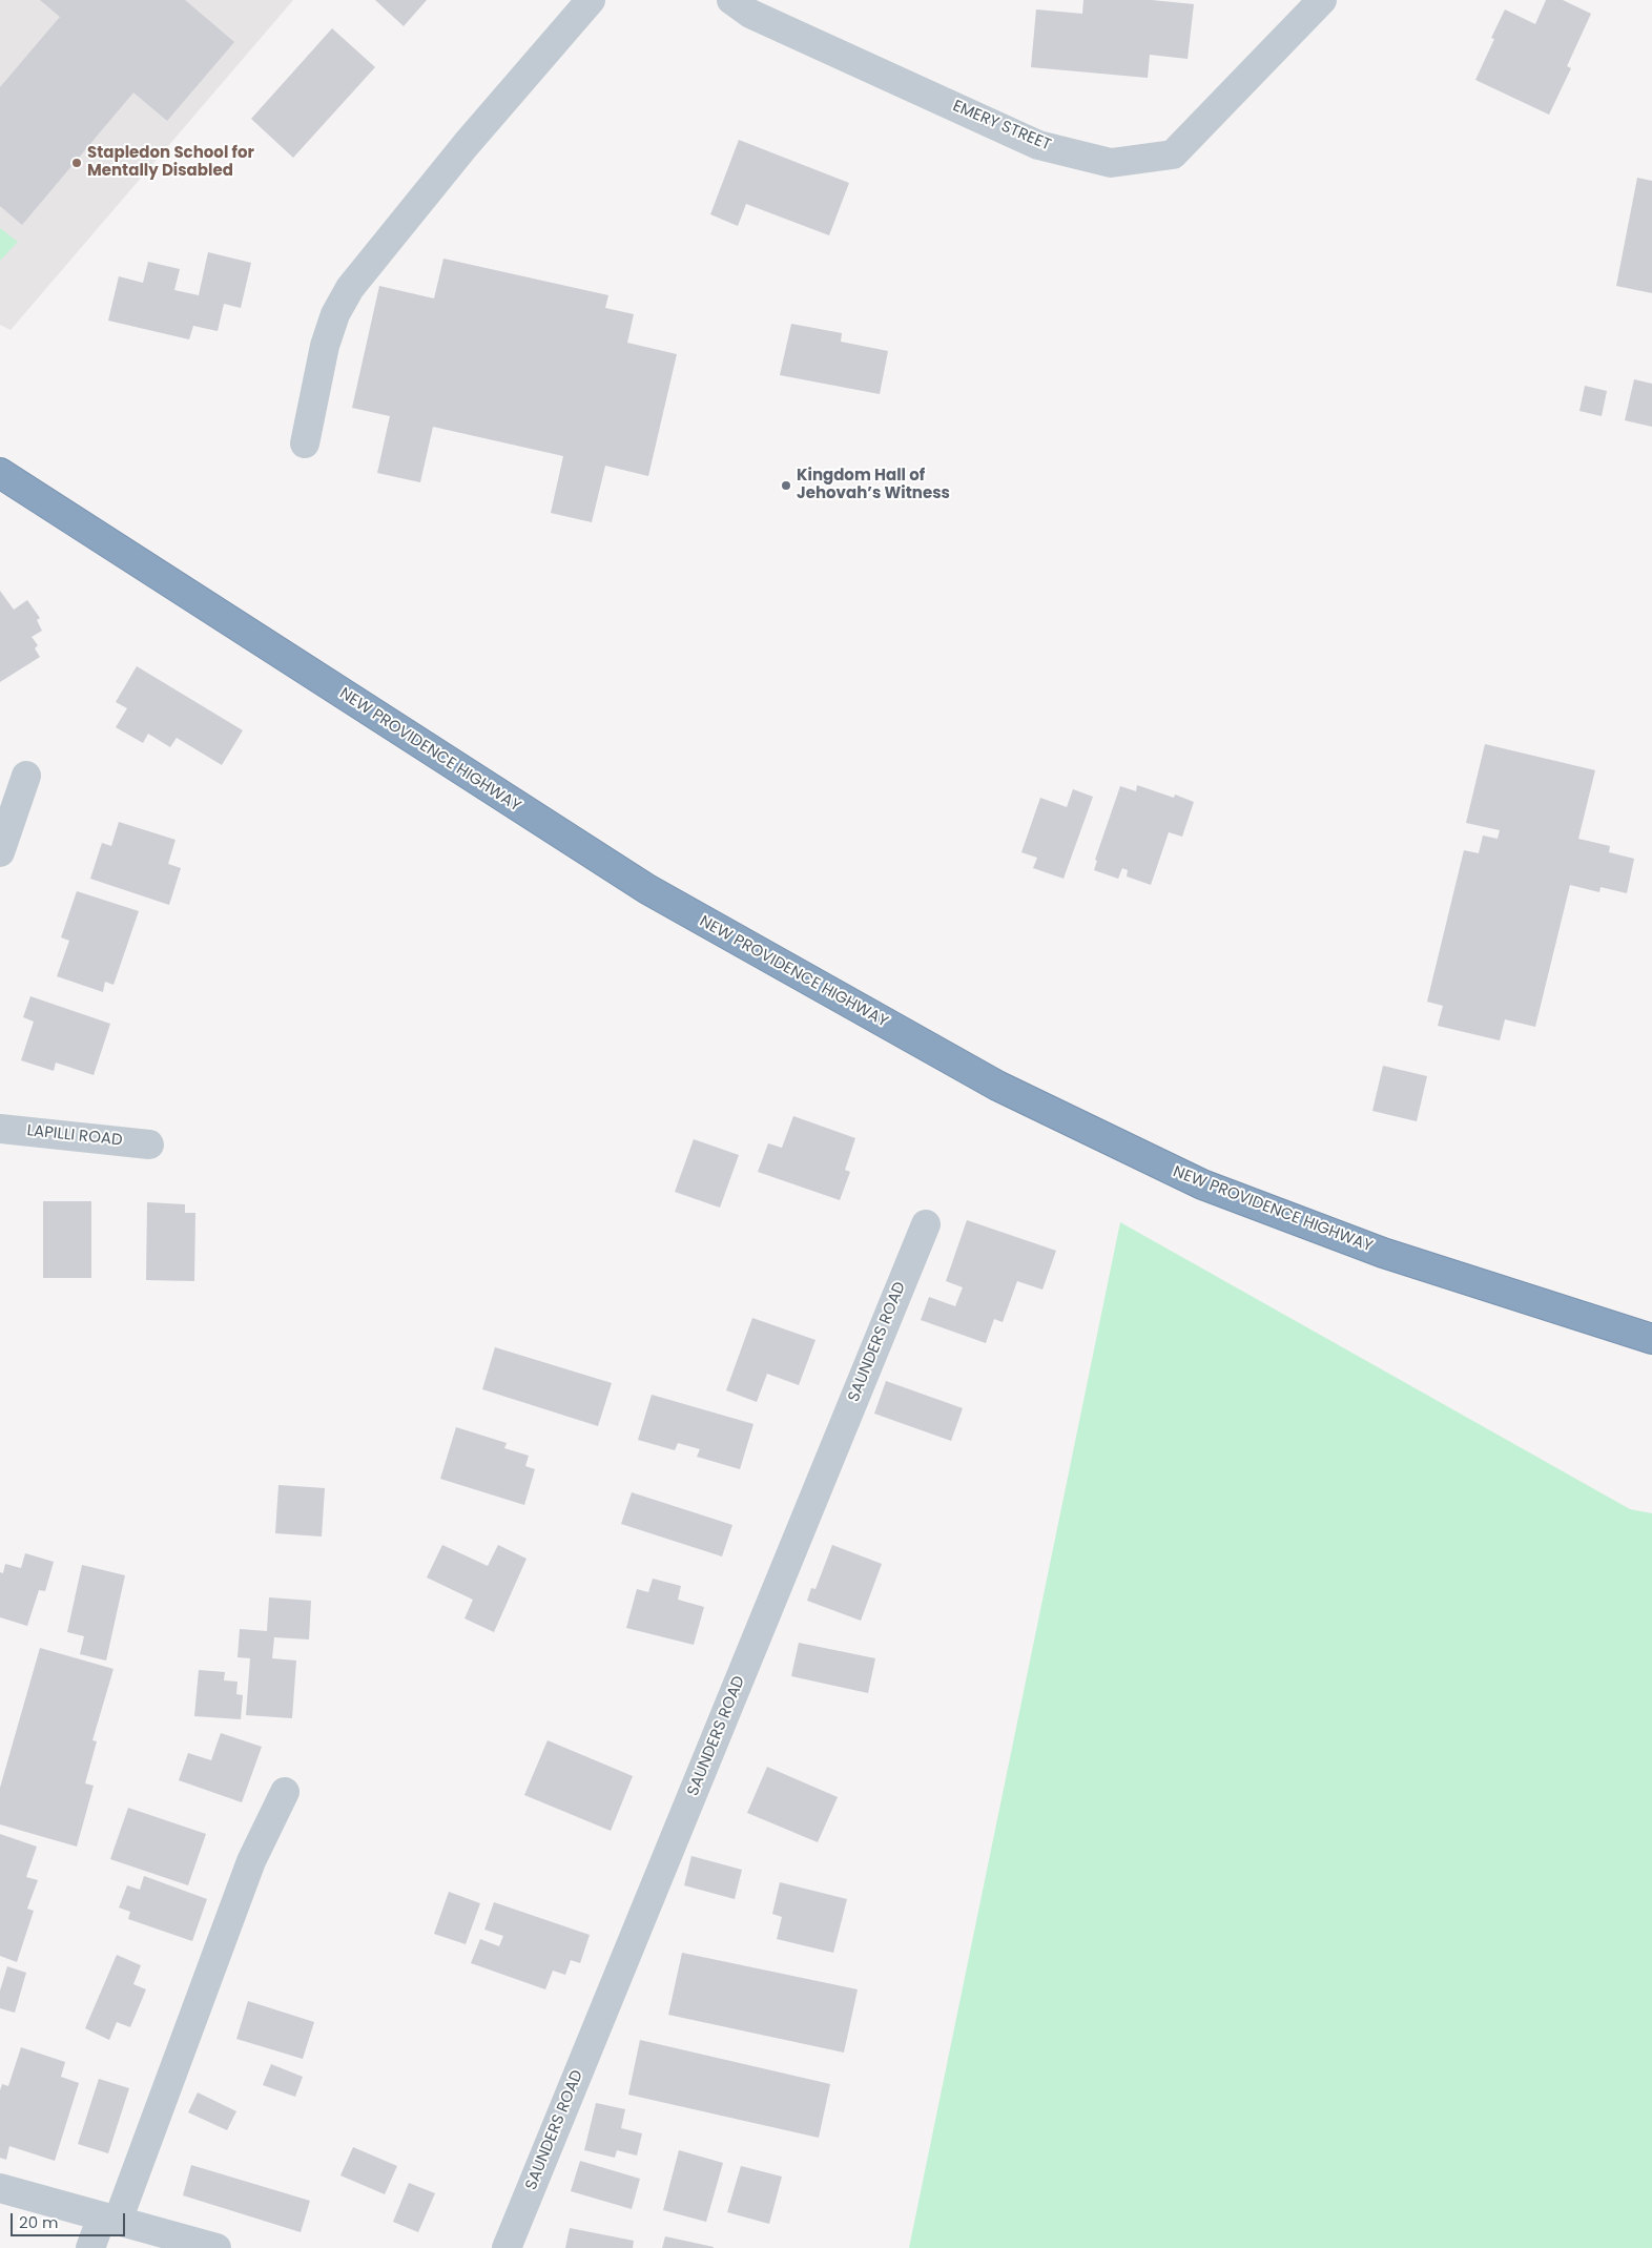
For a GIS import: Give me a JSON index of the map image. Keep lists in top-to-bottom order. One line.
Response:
{"streets":{"highway":["NEW PROVIDENCE HIGHWAY"],"street":["EMERY STREET","LAPILLI ROAD","SAUNDERS ROAD"]},"places":["Stapledon School for Mentally Disabled","Kingdom Hall of Jehovah’s Witness"],"scale_bar":"20 m"}
